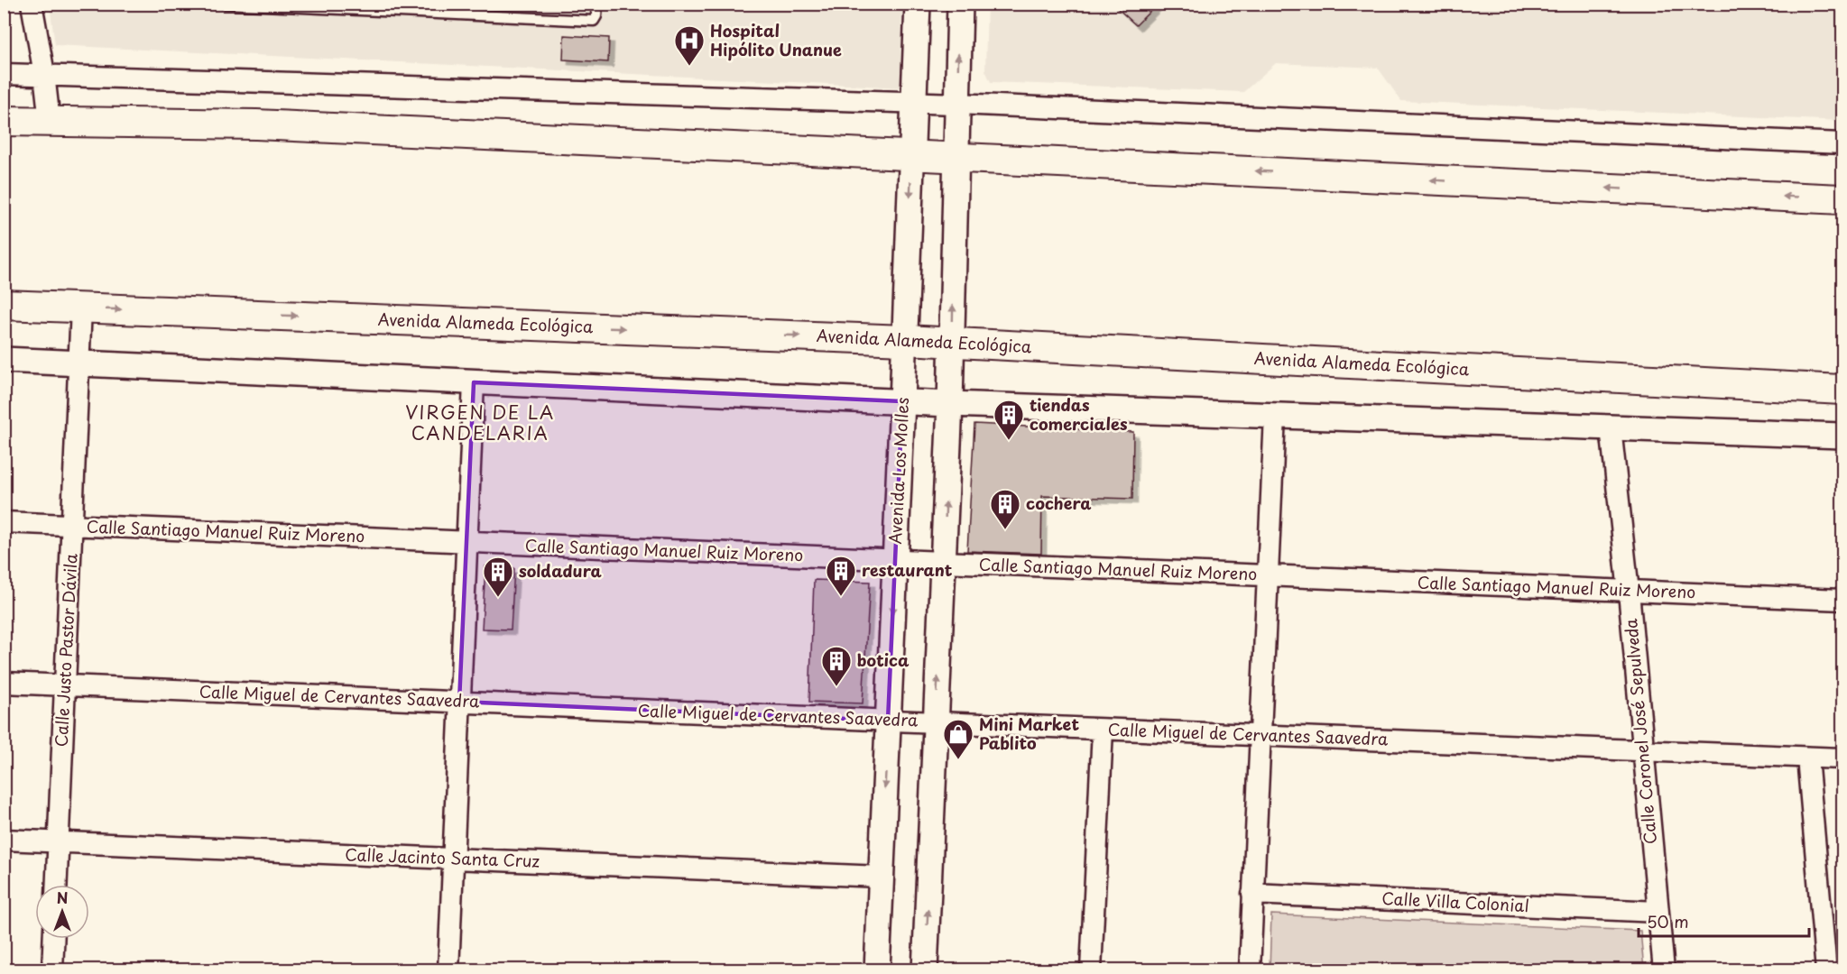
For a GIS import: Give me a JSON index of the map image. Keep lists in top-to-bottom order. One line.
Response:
{"streets":{"main road":["Avenida Alameda Ecológica"],"street":["Avenida Los Molles","Calle Santiago Manuel Ruiz Moreno","Calle Justo Pastor Dávila","Calle Miguel de Cervantes Saavedra","Calle Coronel José Sepulveda","Calle Jacinto Santa Cruz","Calle Villa Colonial"]},"crossings":[["Avenida Alameda Ecológica","Avenida Los Molles"],["Avenida Alameda Ecológica","Calle Justo Pastor Dávila"],["Avenida Los Molles","Calle Santiago Manuel Ruiz Moreno"],["Avenida Los Molles","Calle Miguel de Cervantes Saavedra"],["Avenida Los Molles","Calle Jacinto Santa Cruz"],["Calle Santiago Manuel Ruiz Moreno","Calle Justo Pastor Dávila"],["Calle Santiago Manuel Ruiz Moreno","Calle Coronel José Sepulveda"],["Calle Justo Pastor Dávila","Calle Miguel de Cervantes Saavedra"],["Calle Justo Pastor Dávila","Calle Jacinto Santa Cruz"],["Calle Miguel de Cervantes Saavedra","Calle Coronel José Sepulveda"],["Calle Coronel José Sepulveda","Calle Villa Colonial"]],"districts":["VIRGEN DE LA CANDELARIA"],"places":{"hospital":["Hospital Hipólito Unanue"],"building":["tiendas comerciales","cochera","restaurant","soldadura","botica"],"shop":["Mini Market Pablito"]},"scale_bar":"50 m","north":"top"}
